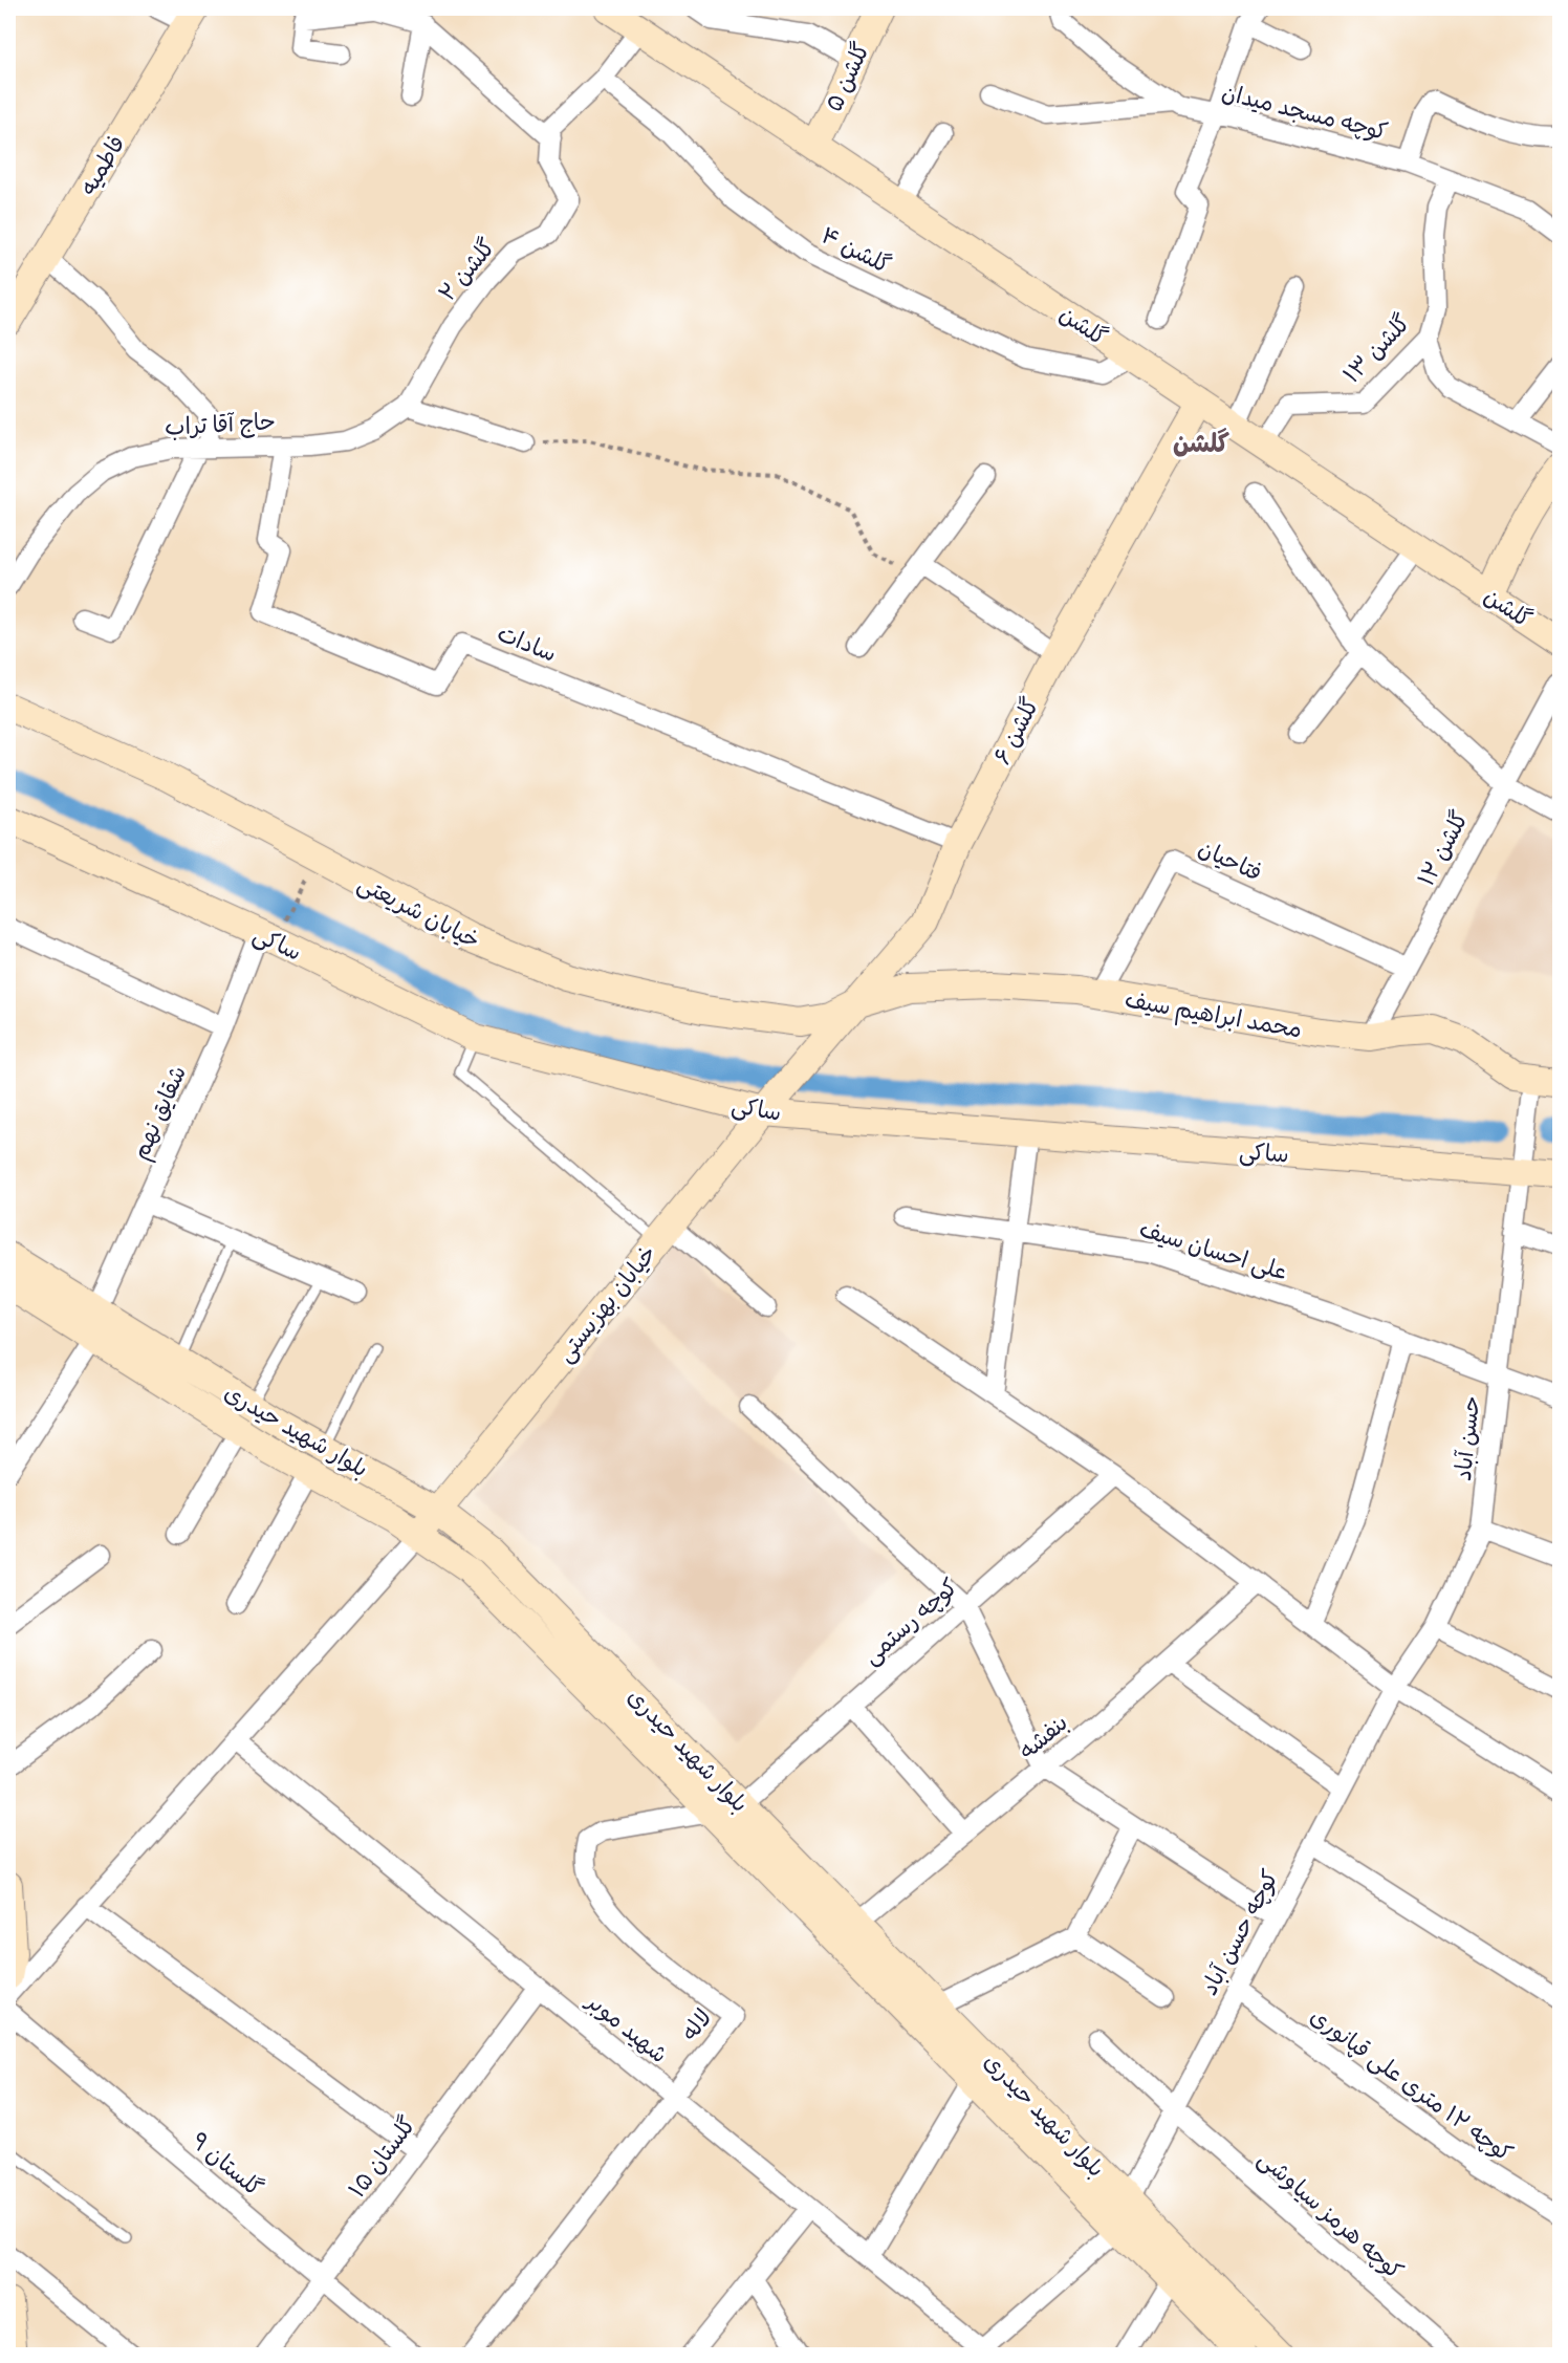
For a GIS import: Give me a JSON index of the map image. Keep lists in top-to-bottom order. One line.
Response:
{"streets":{"street":["گلشن ۵","کوچه مسجد میدان","فاطمیه","گلشن ۴","گلشن ۲","گلشن","گلشن ۱۳","حاج آقا تراب","سادات","گلشن ۶","گلشن ۱۲","فتاحیان","خیابان شریعتی","ساکی","محمد ابراهیم سیف","شقایق نهم","علی احسان سیف","خیابان بهزیستی","بلوار شهید حیدری","حسن آباد","کوچه رستمی","بنفشه","کوچه حسن آباد","لاله","شهید موبر","کوچه ۱۲ متری علی قپانوری","گلستان ۱۵","گلستان ۹","کوچه هرمز سیاوشی"]},"crossings":[["گلشن ۵","گلشن"],["کوچه مسجد میدان","گلشن ۱۳"],["گلشن ۴","گلشن"],["گلشن ۲","حاج آقا تراب"],["گلشن","گلشن ۱۳"],["گلشن","گلشن ۶"],["حاج آقا تراب","سادات"],["سادات","گلشن ۶"],["گلشن ۶","خیابان شریعتی"],["گلشن ۶","محمد ابراهیم سیف"],["گلشن ۶","خیابان بهزیستی"],["گلشن ۱۲","فتاحیان"],["گلشن ۱۲","محمد ابراهیم سیف"],["فتاحیان","محمد ابراهیم سیف"],["خیابان شریعتی","محمد ابراهیم سیف"],["ساکی","شقایق نهم"],["ساکی","خیابان بهزیستی"],["ساکی","حسن آباد"],["محمد ابراهیم سیف","حسن آباد"],["شقایق نهم","بلوار شهید حیدری"],["علی احسان سیف","حسن آباد"],["خیابان بهزیستی","بلوار شهید حیدری"],["بلوار شهید حیدری","کوچه رستمی"],["بلوار شهید حیدری","بنفشه"],["بلوار شهید حیدری","کوچه حسن آباد"],["بلوار شهید حیدری","لاله"],["حسن آباد","کوچه حسن آباد"],["کوچه حسن آباد","کوچه ۱۲ متری علی قپانوری"],["کوچه حسن آباد","کوچه هرمز سیاوشی"],["لاله","شهید موبر"],["شهید موبر","گلستان ۱۵"],["گلستان ۱۵","گلستان ۹"]],"districts":["گلشن"]}
